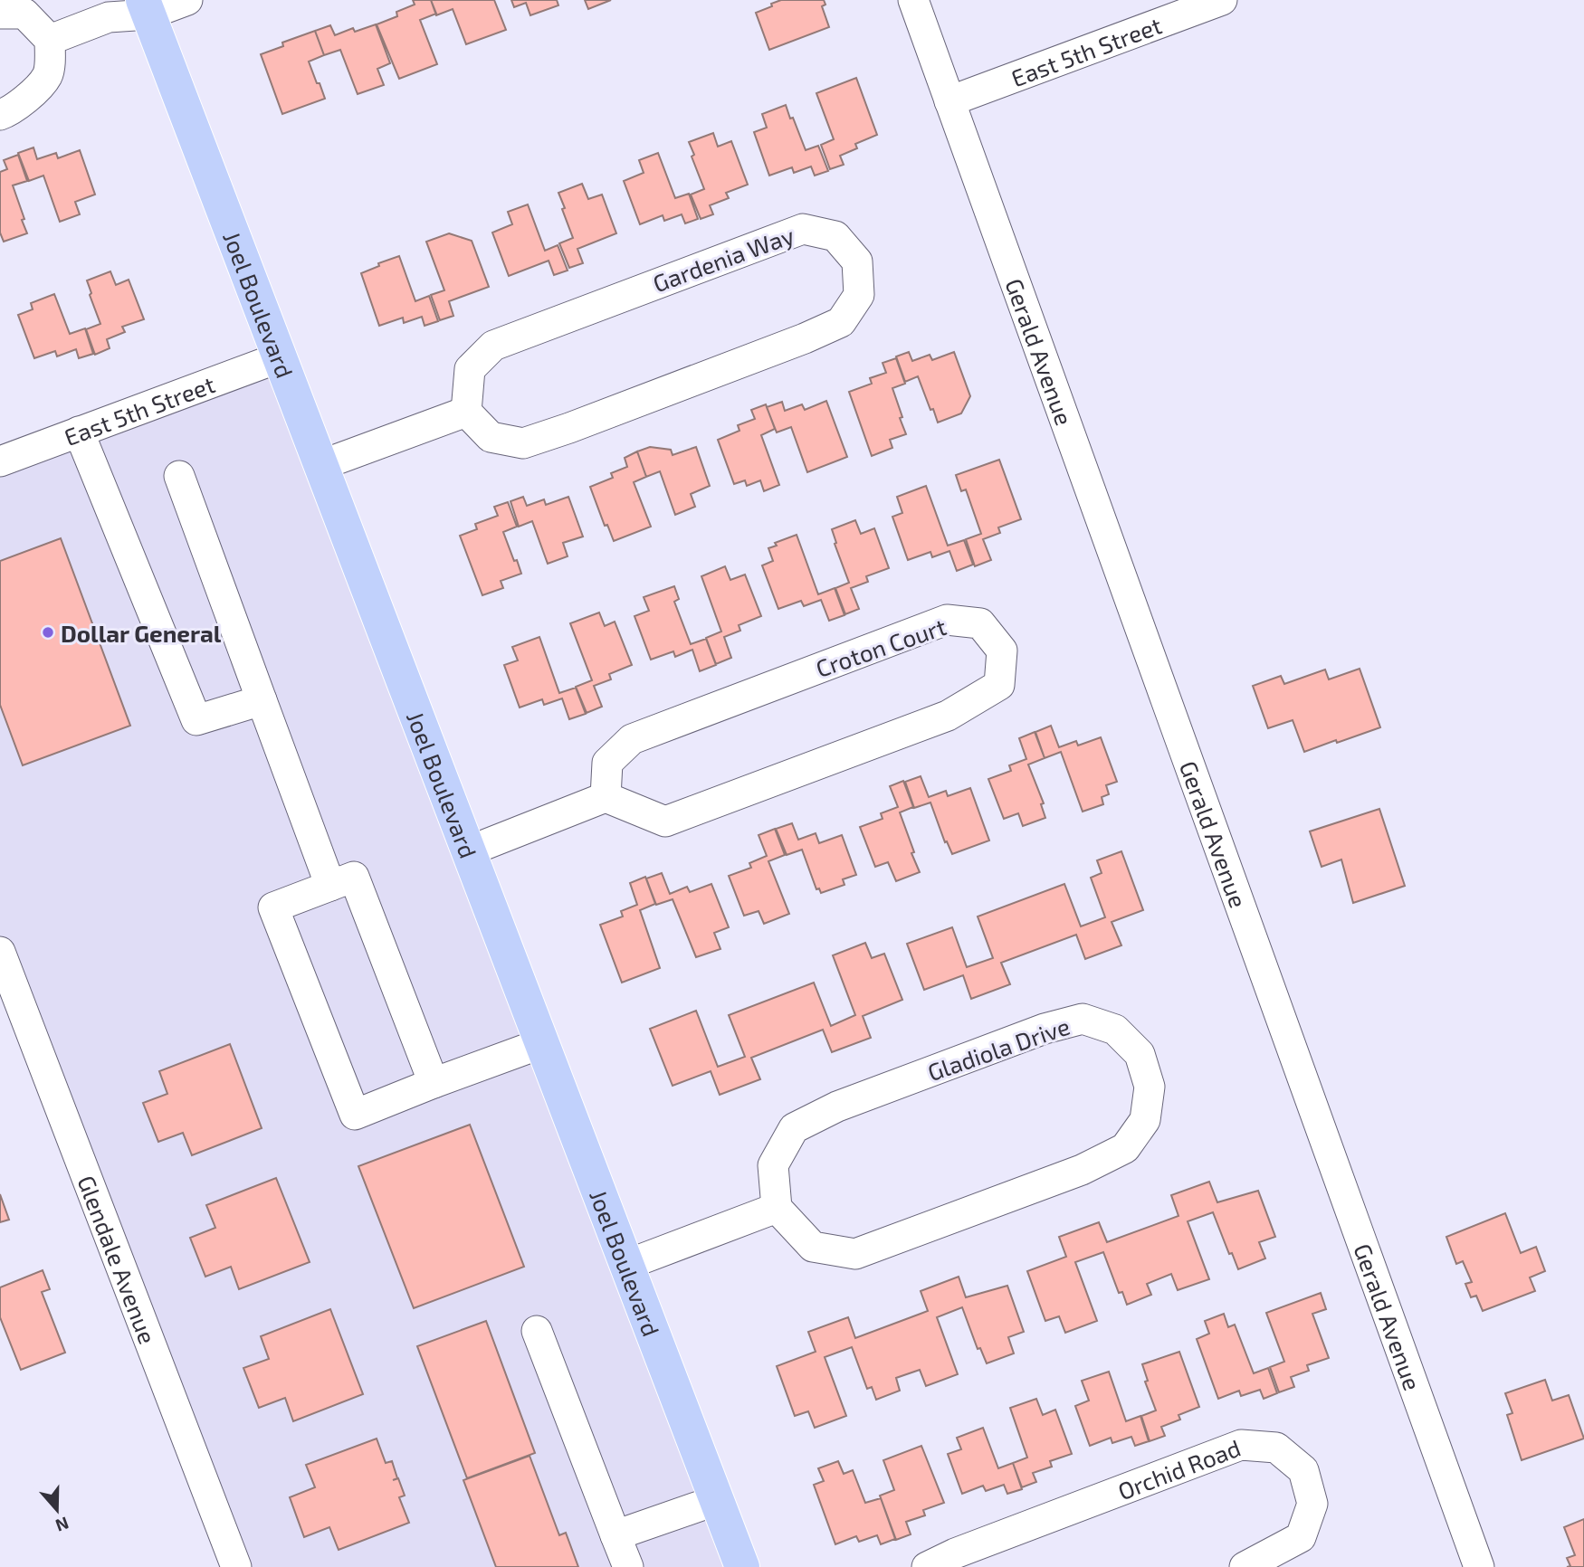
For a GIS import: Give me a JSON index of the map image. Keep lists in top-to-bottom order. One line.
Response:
{"streets":{"main road":["Joel Boulevard"],"street":["East 5th Street","Gardenia Way","Gerald Avenue","Croton Court","Gladiola Drive","Glendale Avenue","Orchid Road"]},"crossings":[["East 5th Street","Joel Boulevard"],["East 5th Street","Gerald Avenue"]],"places":["Dollar General"],"north":"bottom"}
